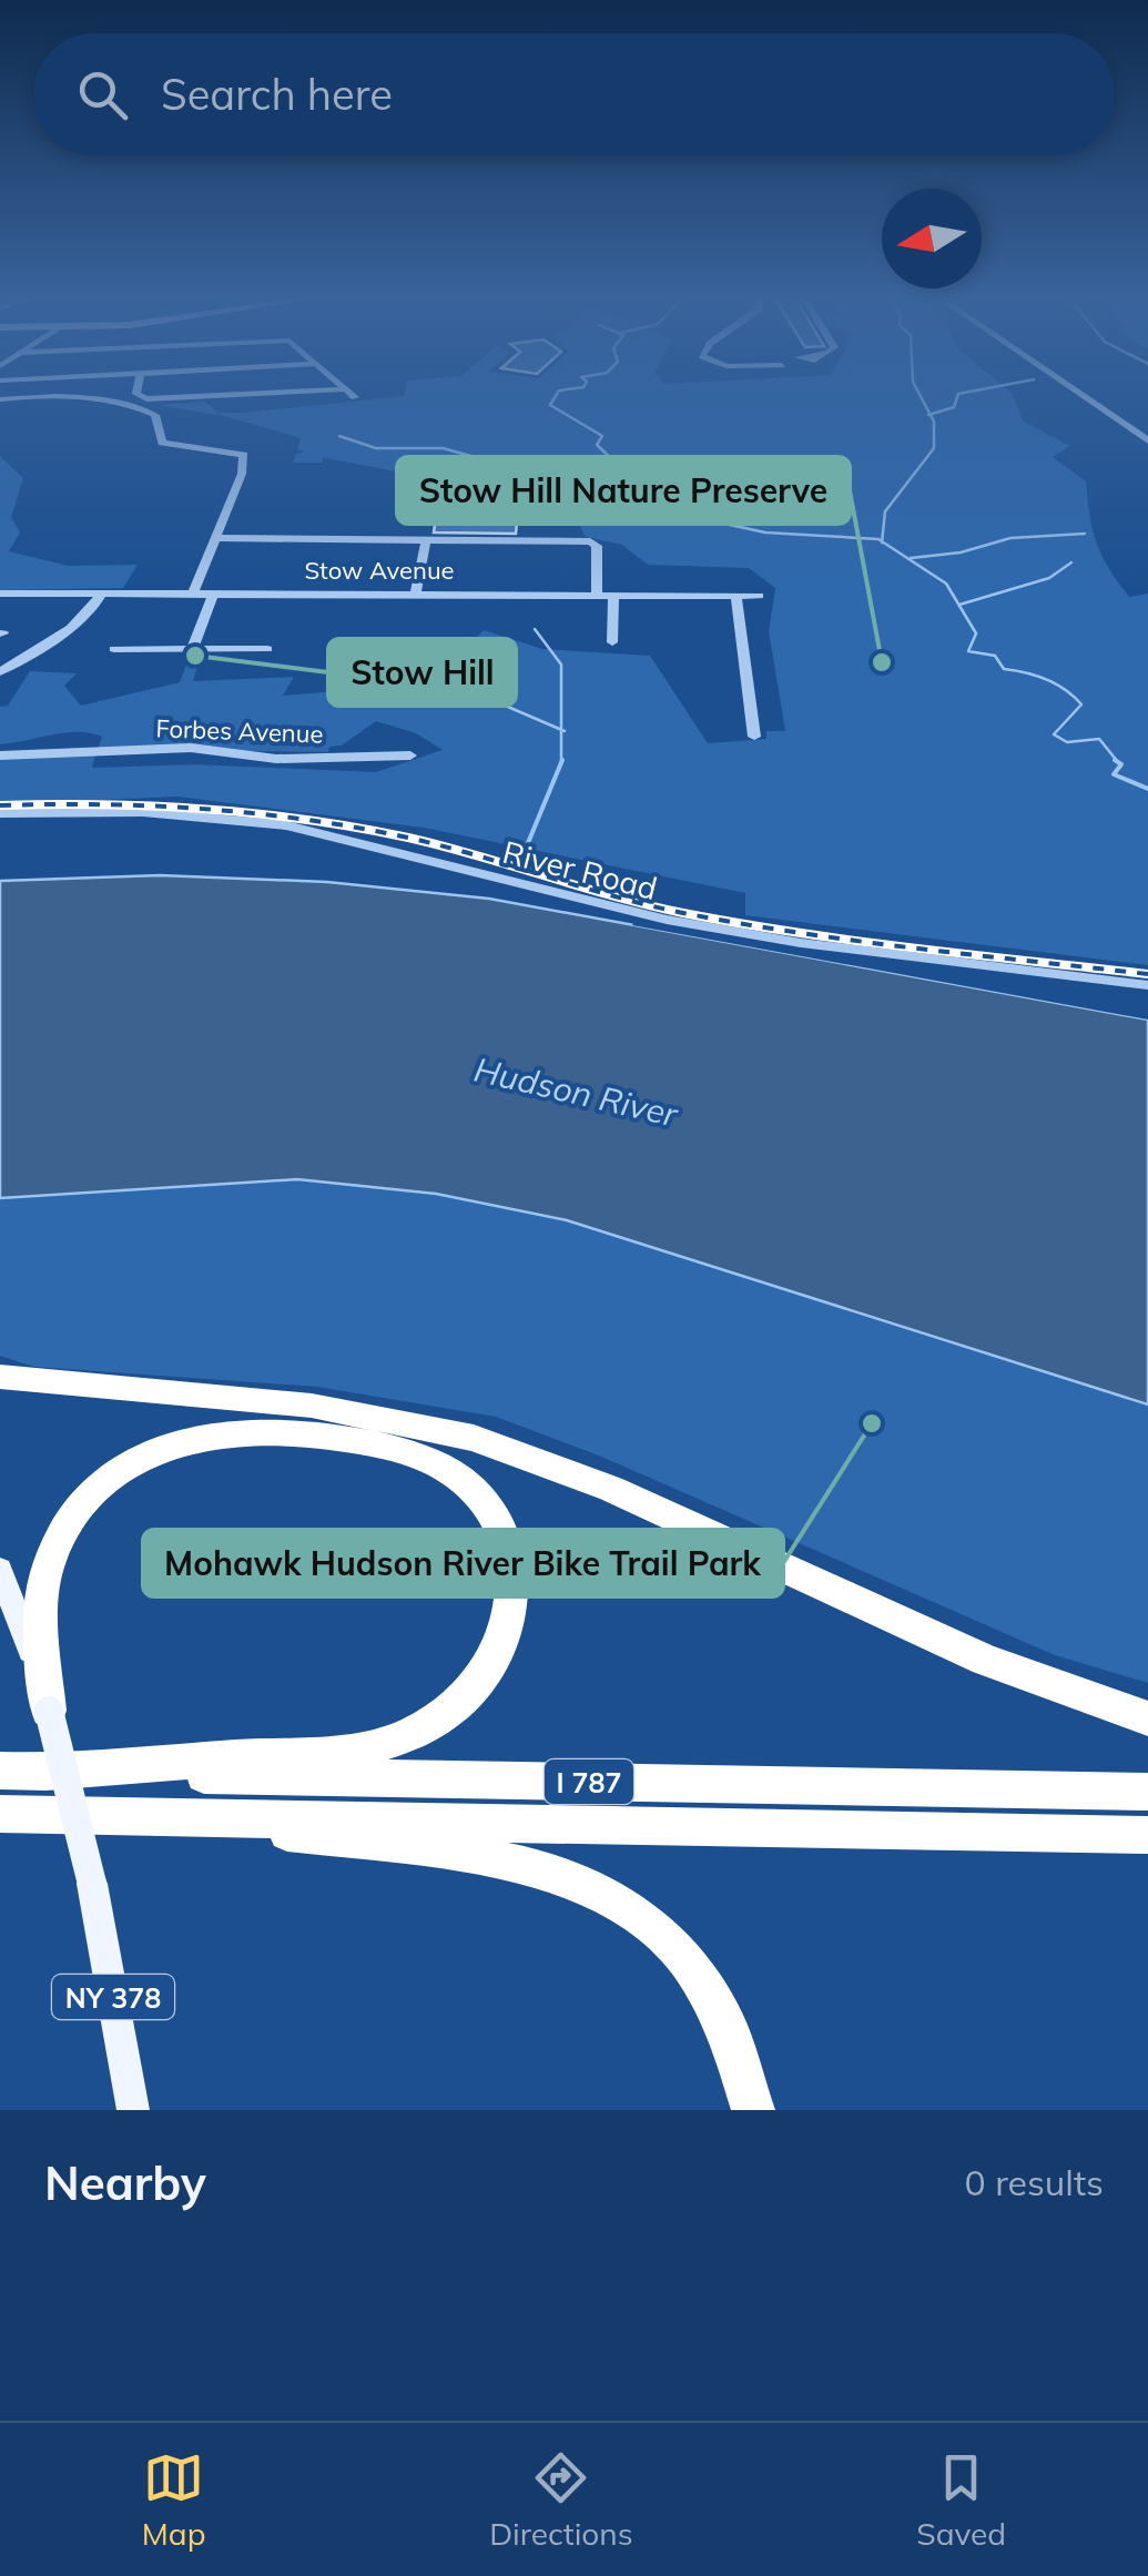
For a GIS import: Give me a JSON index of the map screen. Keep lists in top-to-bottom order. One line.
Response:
{"streets":{"highway":["I 787"],"main road":["NY 378"],"street":["Stow Avenue","Forbes Avenue","River Road"]},"water":["Hudson River"],"places":["Stow Hill","Stow Hill Nature Preserve","Mohawk Hudson River Bike Trail Park"],"north":"left","page":{"search":"Search here","heading":["Nearby","0 results"],"nav":["Map","Directions","Saved"]}}
